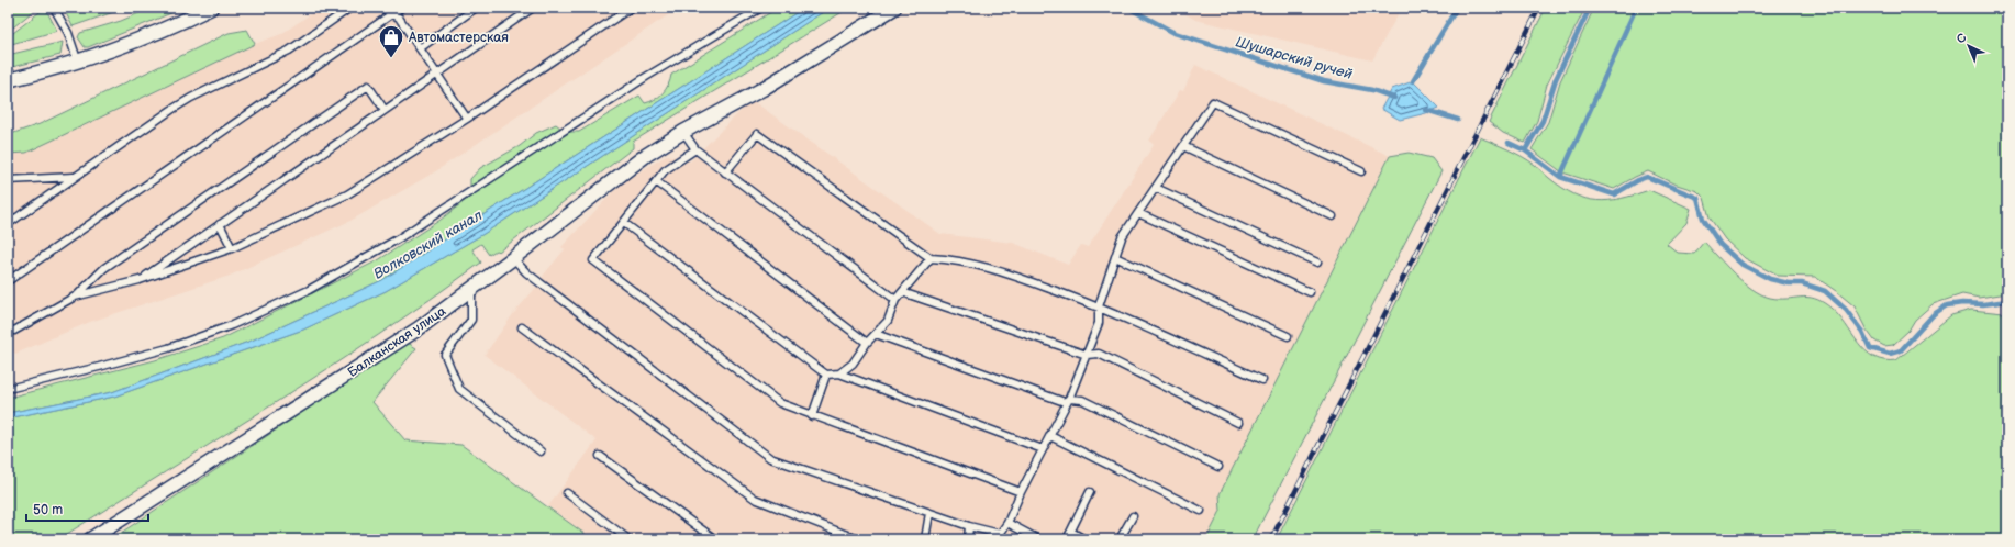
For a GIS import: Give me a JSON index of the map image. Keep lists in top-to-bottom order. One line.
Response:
{"streets":{"street":["Балканская улица"]},"water":["Шушарский ручей","Волковский канал"],"places":{"shop":["Автомастерская"]},"scale_bar":"50 m","north":"top left"}
